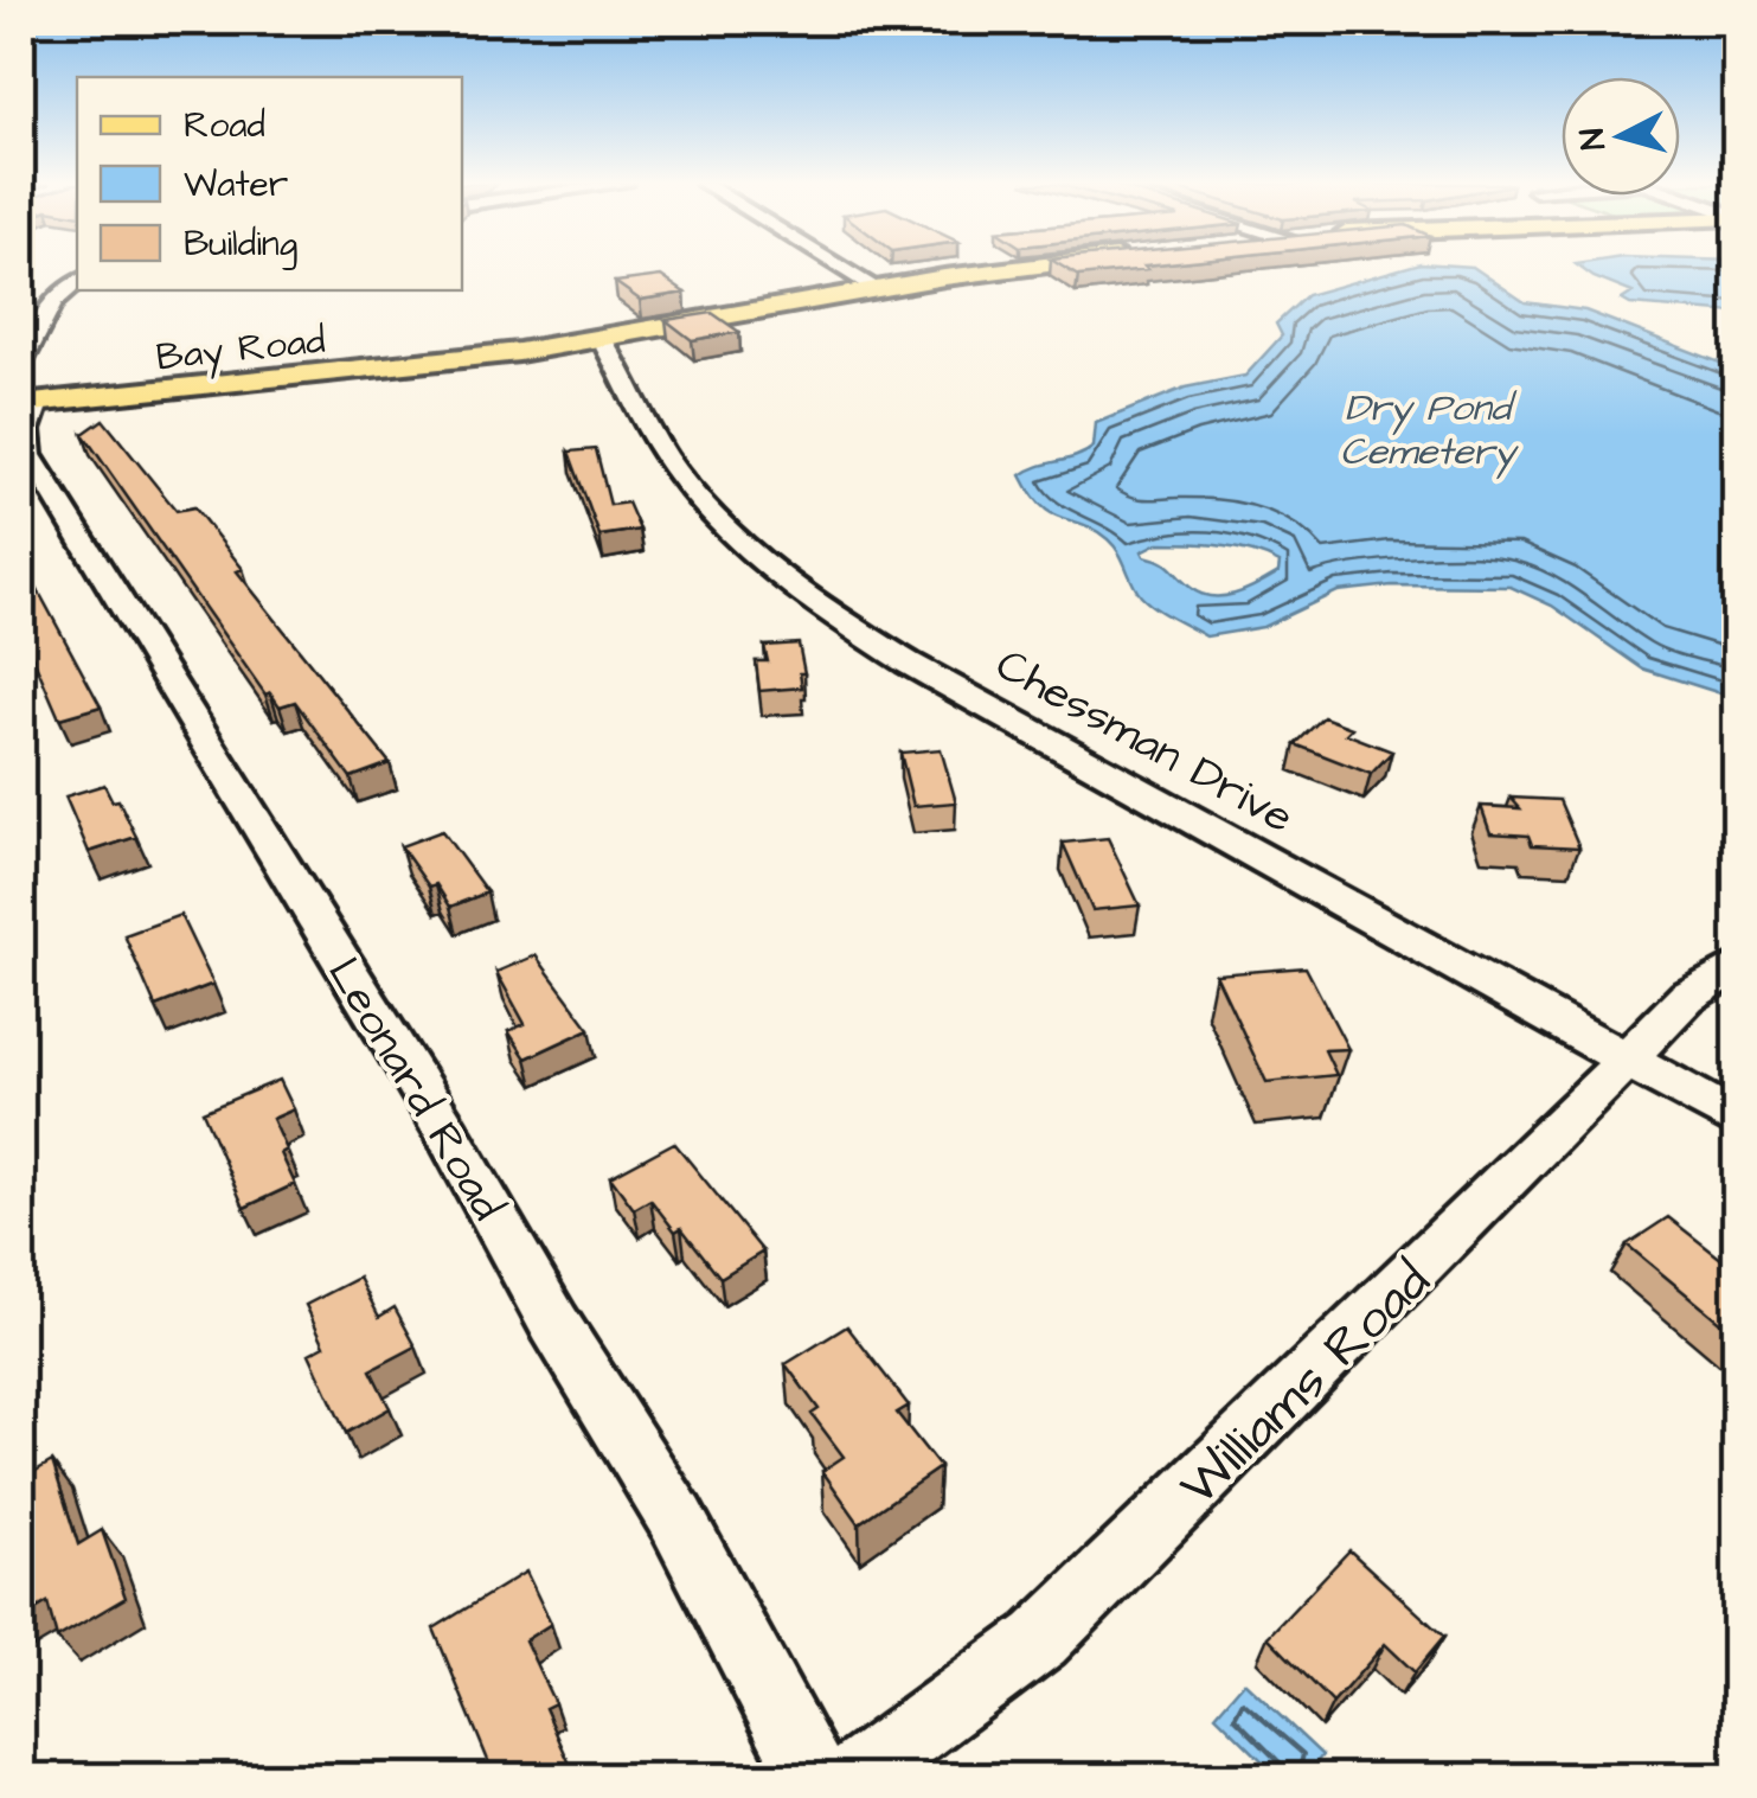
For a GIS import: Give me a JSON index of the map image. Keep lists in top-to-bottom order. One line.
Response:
{"streets":{"main road":["Bay Road"],"street":["Chessman Drive","Leonard Road","Williams Road"]},"crossings":[["Bay Road","Chessman Drive"],["Bay Road","Leonard Road"],["Chessman Drive","Williams Road"]],"water":["Dry Pond Cemetery"],"legend":["Road","Water","Building"],"north":"left"}
